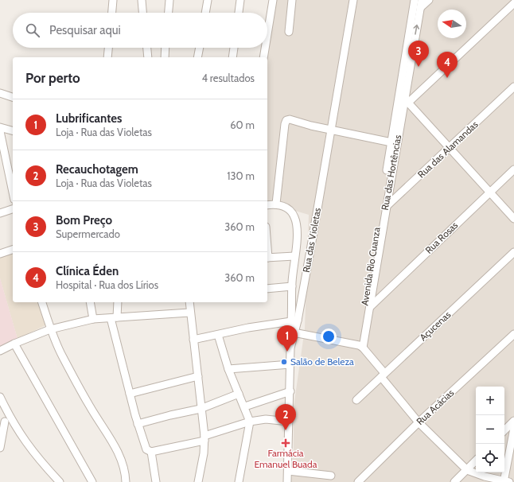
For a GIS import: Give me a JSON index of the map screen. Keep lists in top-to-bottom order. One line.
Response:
{"streets":{"street":["Rua das Alamandas","Rua das Hortências","Rua Rosas","Rua das Violetas","Avenida Rio Cuanza","Açucenas","Rua Acácias"]},"crossings":[["Rua das Alamandas","Rua das Hortências"],["Rua das Alamandas","Avenida Rio Cuanza"],["Rua das Hortências","Rua Rosas"],["Rua das Hortências","Avenida Rio Cuanza"]],"places":{"other":["Salão de Beleza"],"health":["Farmácia Emanuel Buada"]},"north":"left","page":{"search":"Pesquisar aqui","pins":["3","4","1","2"],"heading":["Por perto","4 resultados"],"list":[{"mark":"1","name":"Lubrificantes","note":"Loja · Rua das Violetas","value":"60 m"},{"mark":"2","name":"Recauchotagem","note":"Loja · Rua das Violetas","value":"130 m"},{"mark":"3","name":"Bom Preço","note":"Supermercado","value":"360 m"},{"mark":"4","name":"Clínica Éden","note":"Hospital · Rua dos Lírios","value":"360 m"}],"map_buttons":["+","−"]}}
